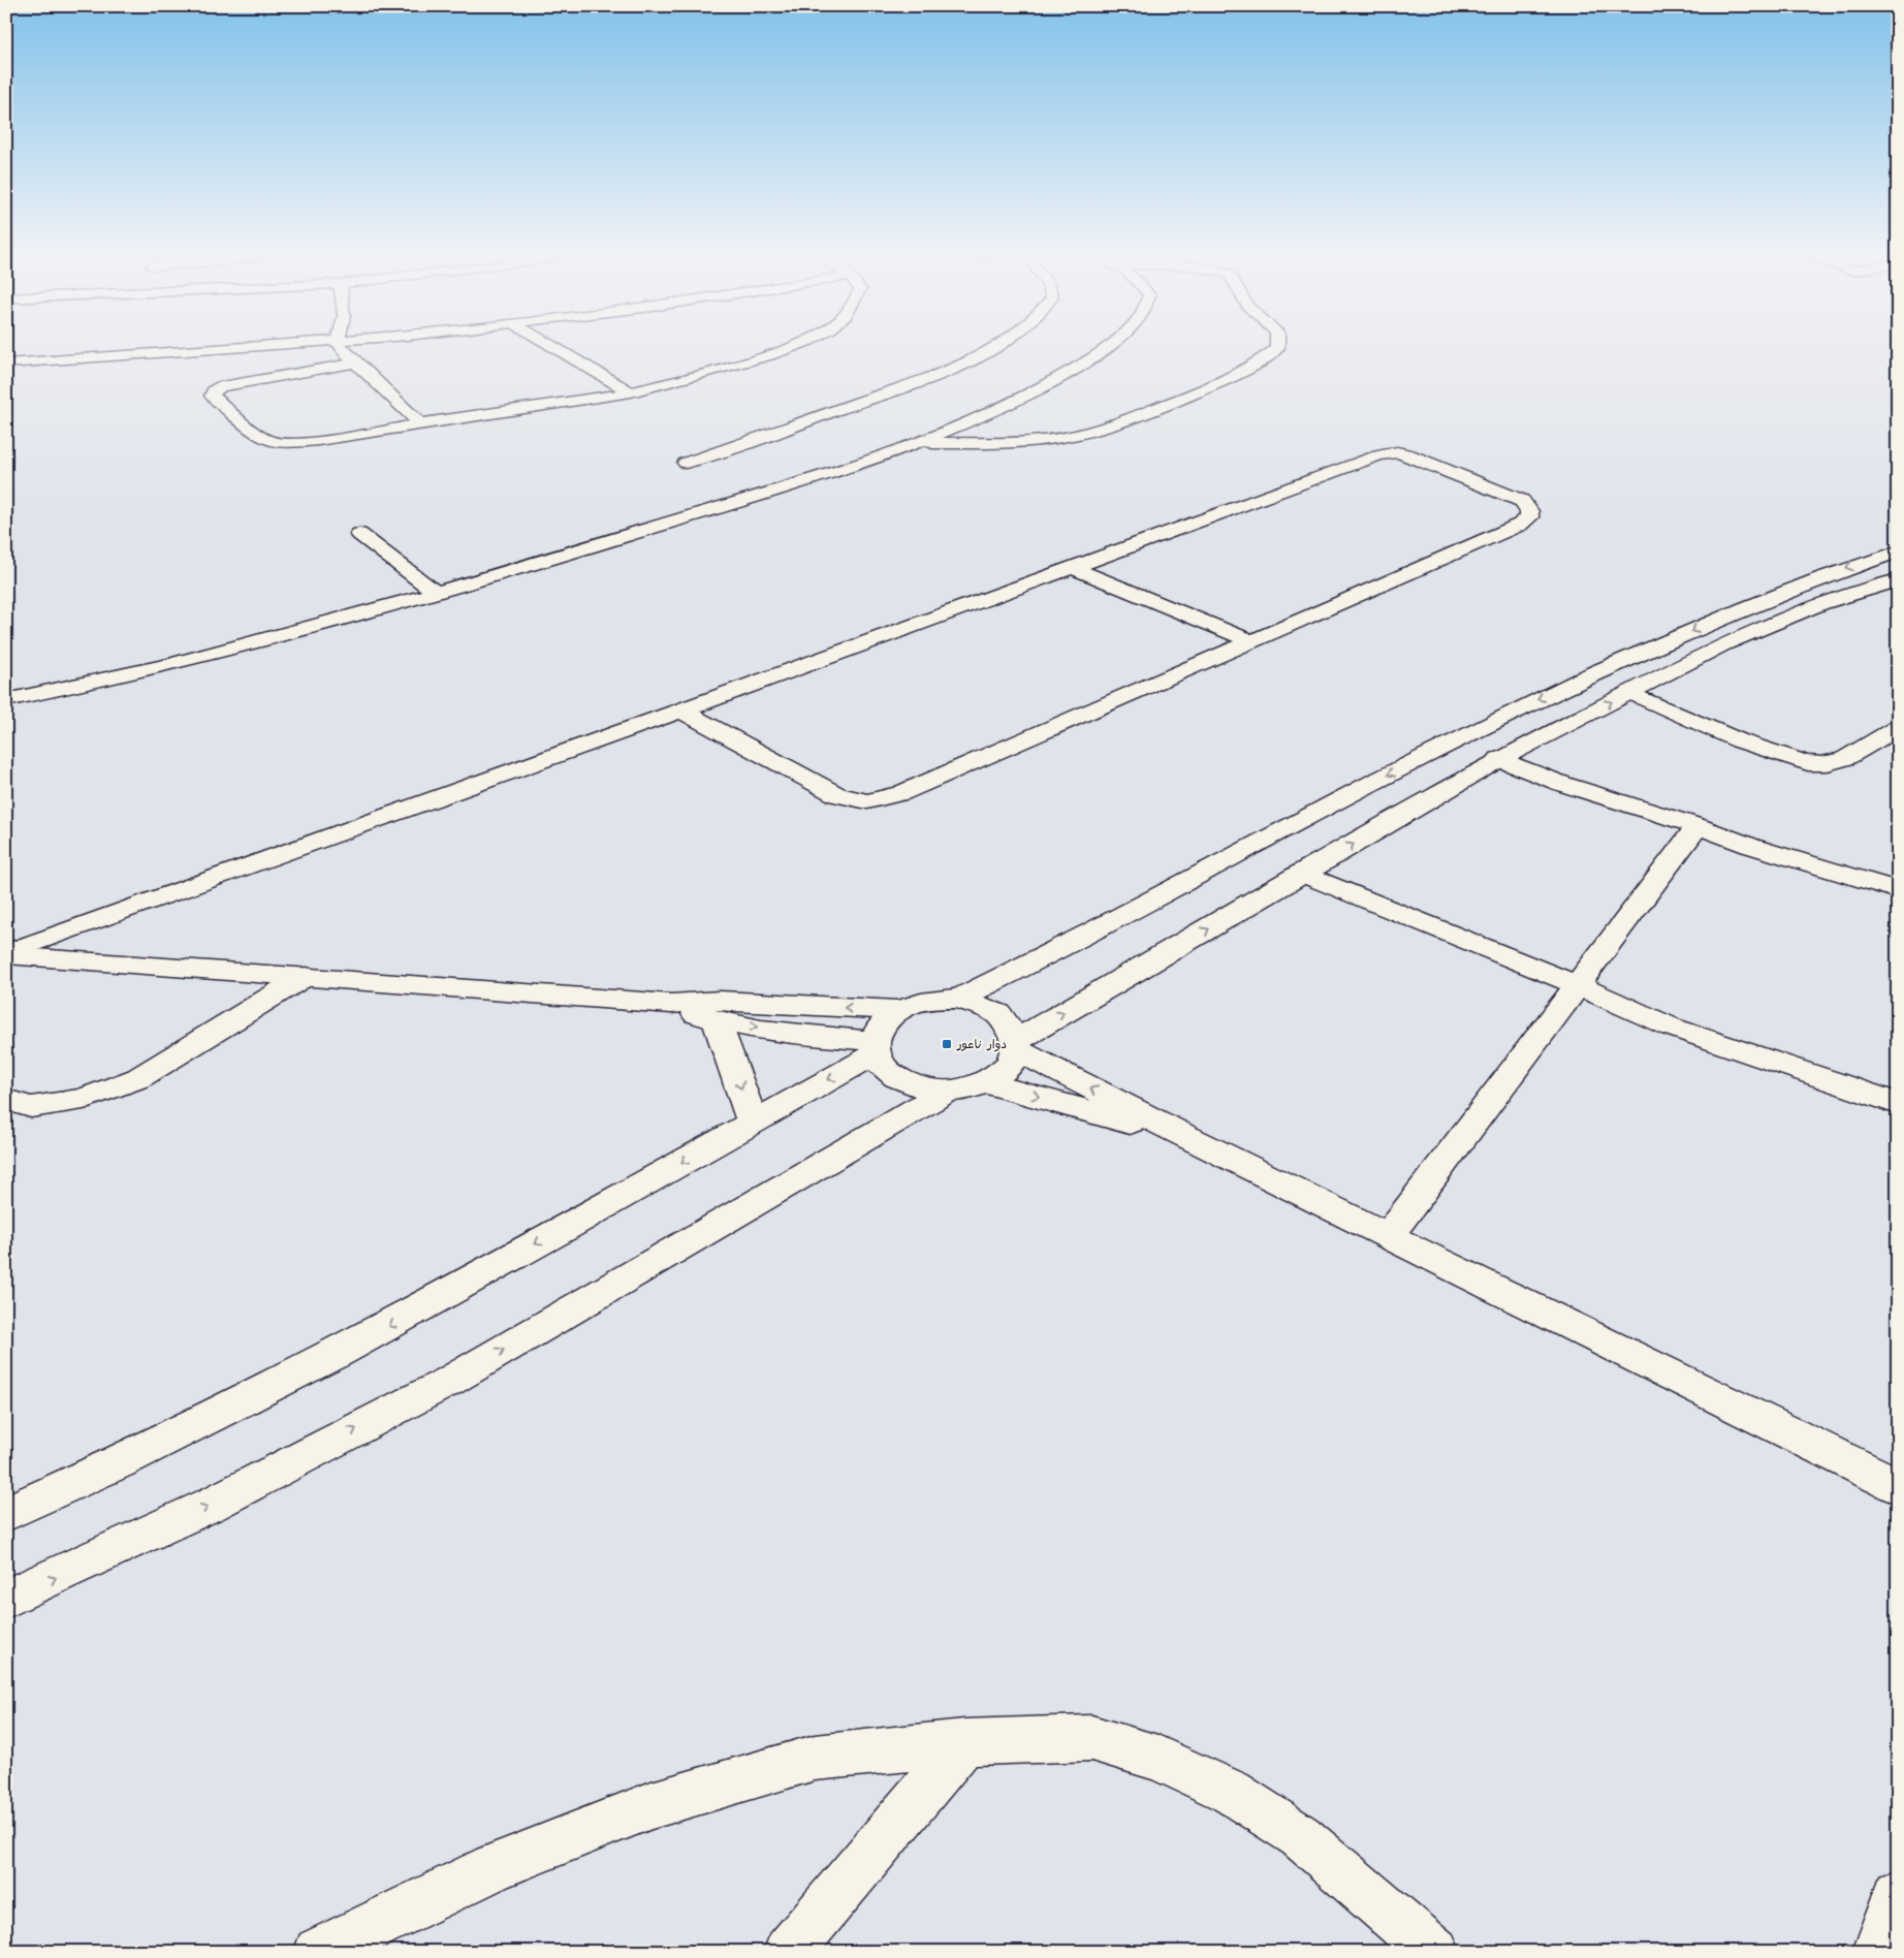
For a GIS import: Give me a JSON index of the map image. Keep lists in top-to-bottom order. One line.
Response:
{"places":{"transit":["دوار ناعور"]}}
